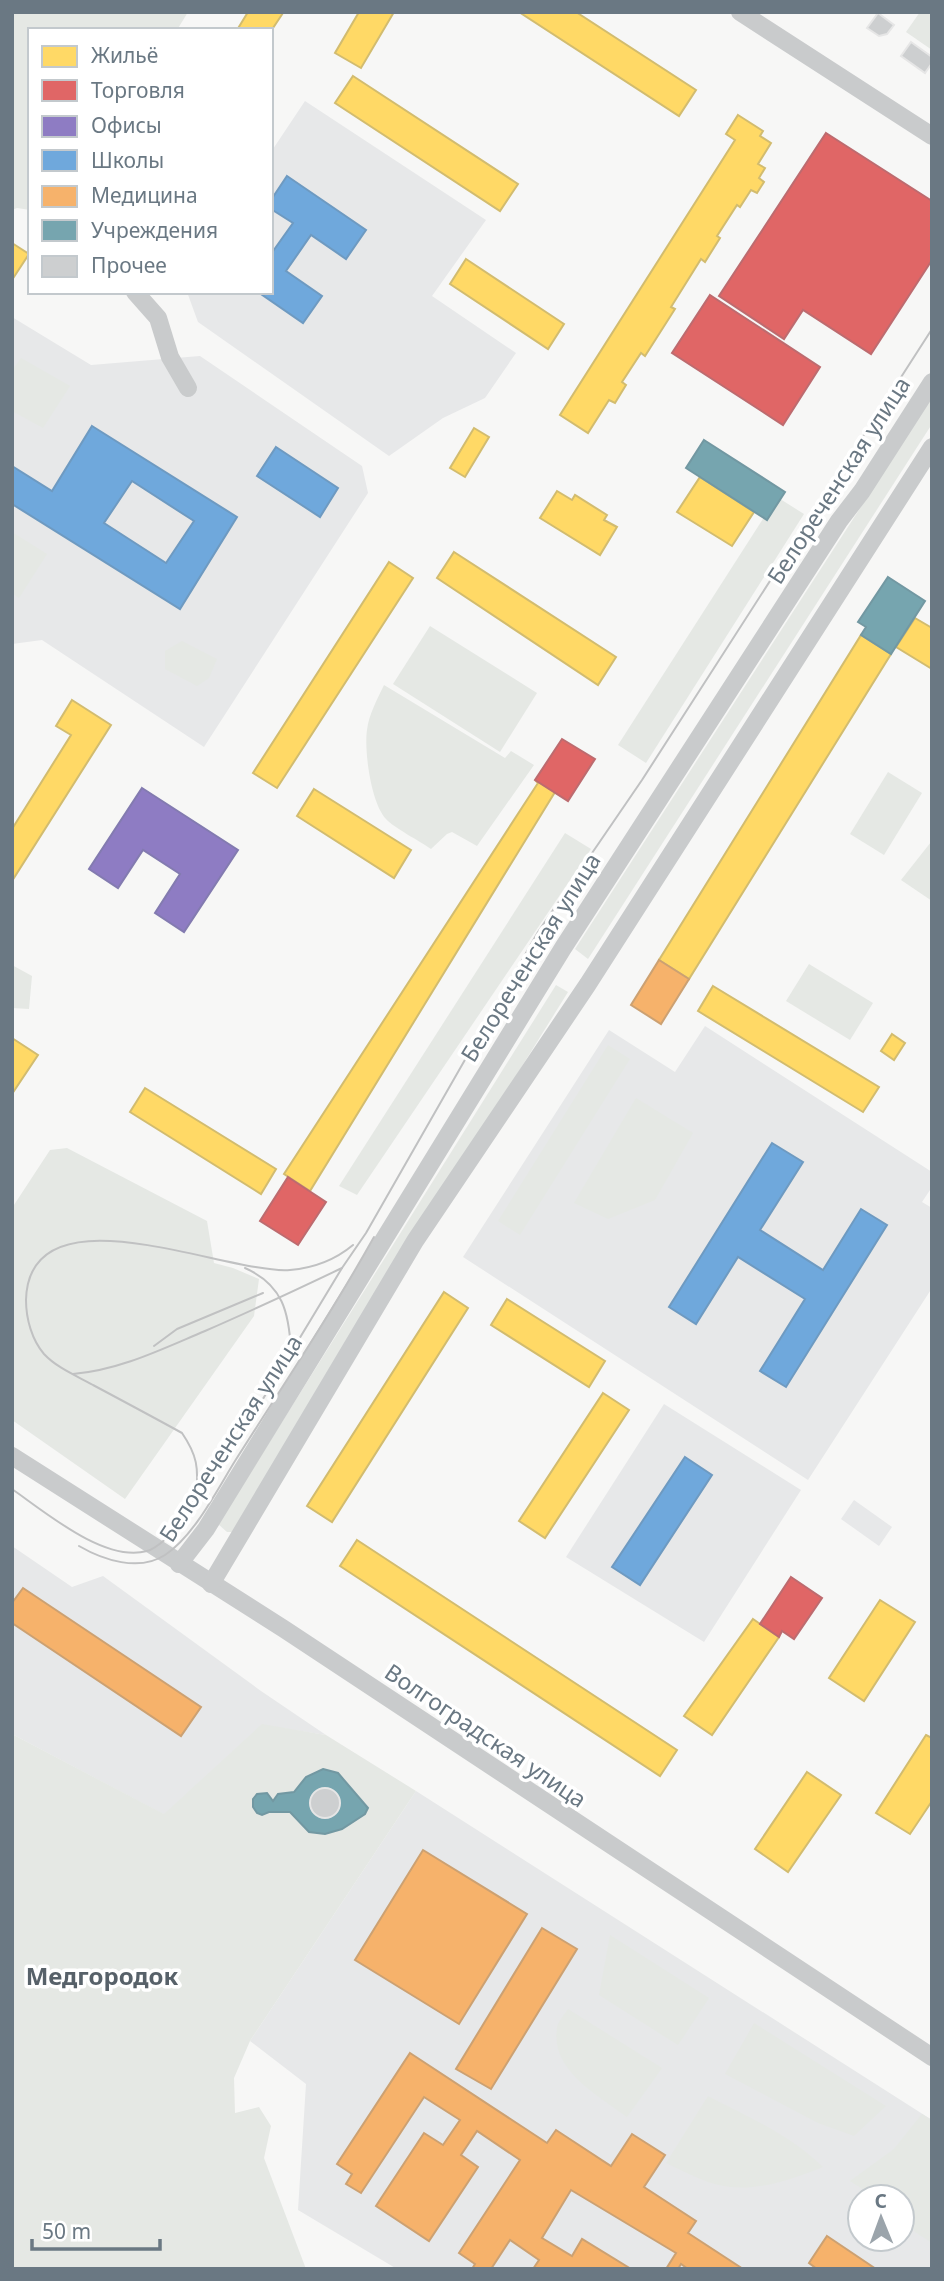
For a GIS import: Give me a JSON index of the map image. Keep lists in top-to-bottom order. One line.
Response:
{"streets":{"street":["Белореченская улица","Волгоградская улица"]},"crossings":[["Белореченская улица","Волгоградская улица"]],"districts":["Медгородок"],"legend":["Жильё","Торговля","Офисы","Школы","Медицина","Учреждения","Прочее"],"scale_bar":"50 m","north":"top"}
